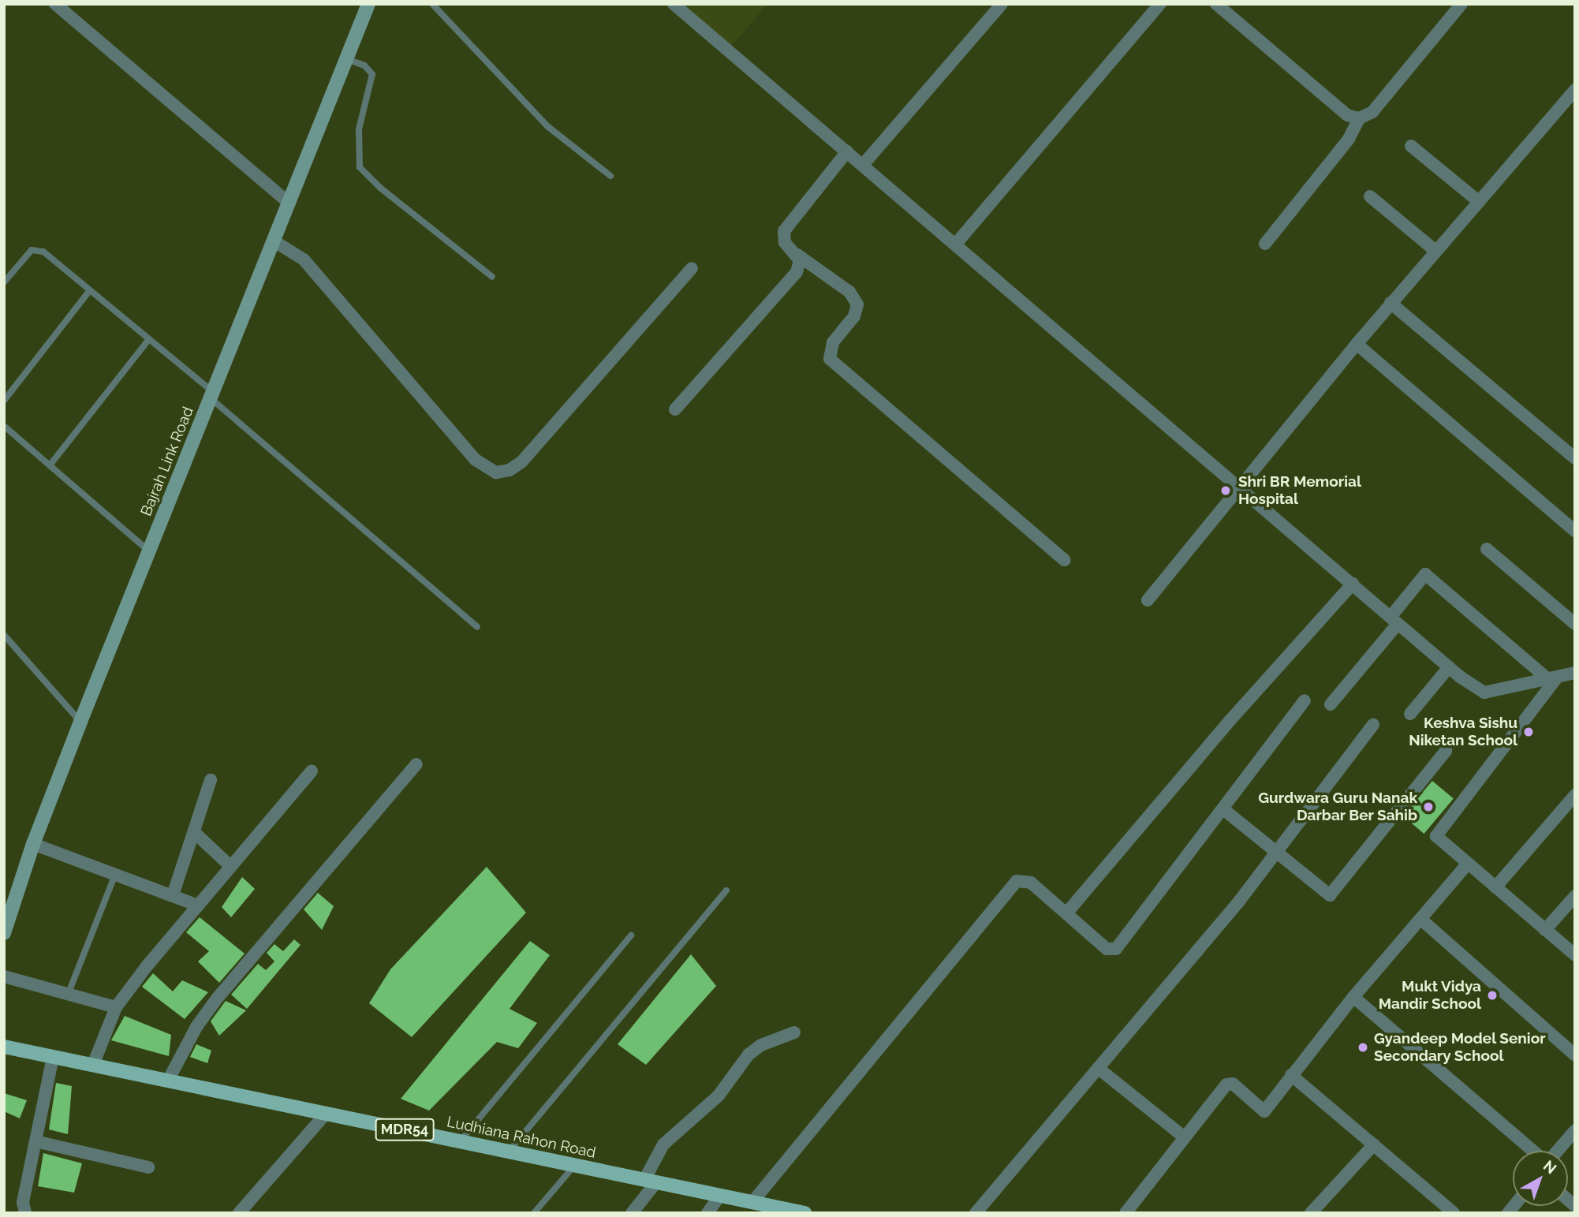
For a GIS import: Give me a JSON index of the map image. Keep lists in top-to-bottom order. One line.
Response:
{"streets":{"main road":["MDR54","Ludhiana Rahon Road"],"street":["Bajrah Link Road"]},"places":["Shri BR Memorial Hospital","Keshva Sishu Niketan School","Gurdwara Guru Nanak Darbar Ber Sahib","Mukt Vidya Mandir School","Gyandeep Model Senior Secondary School"],"north":"top right"}
